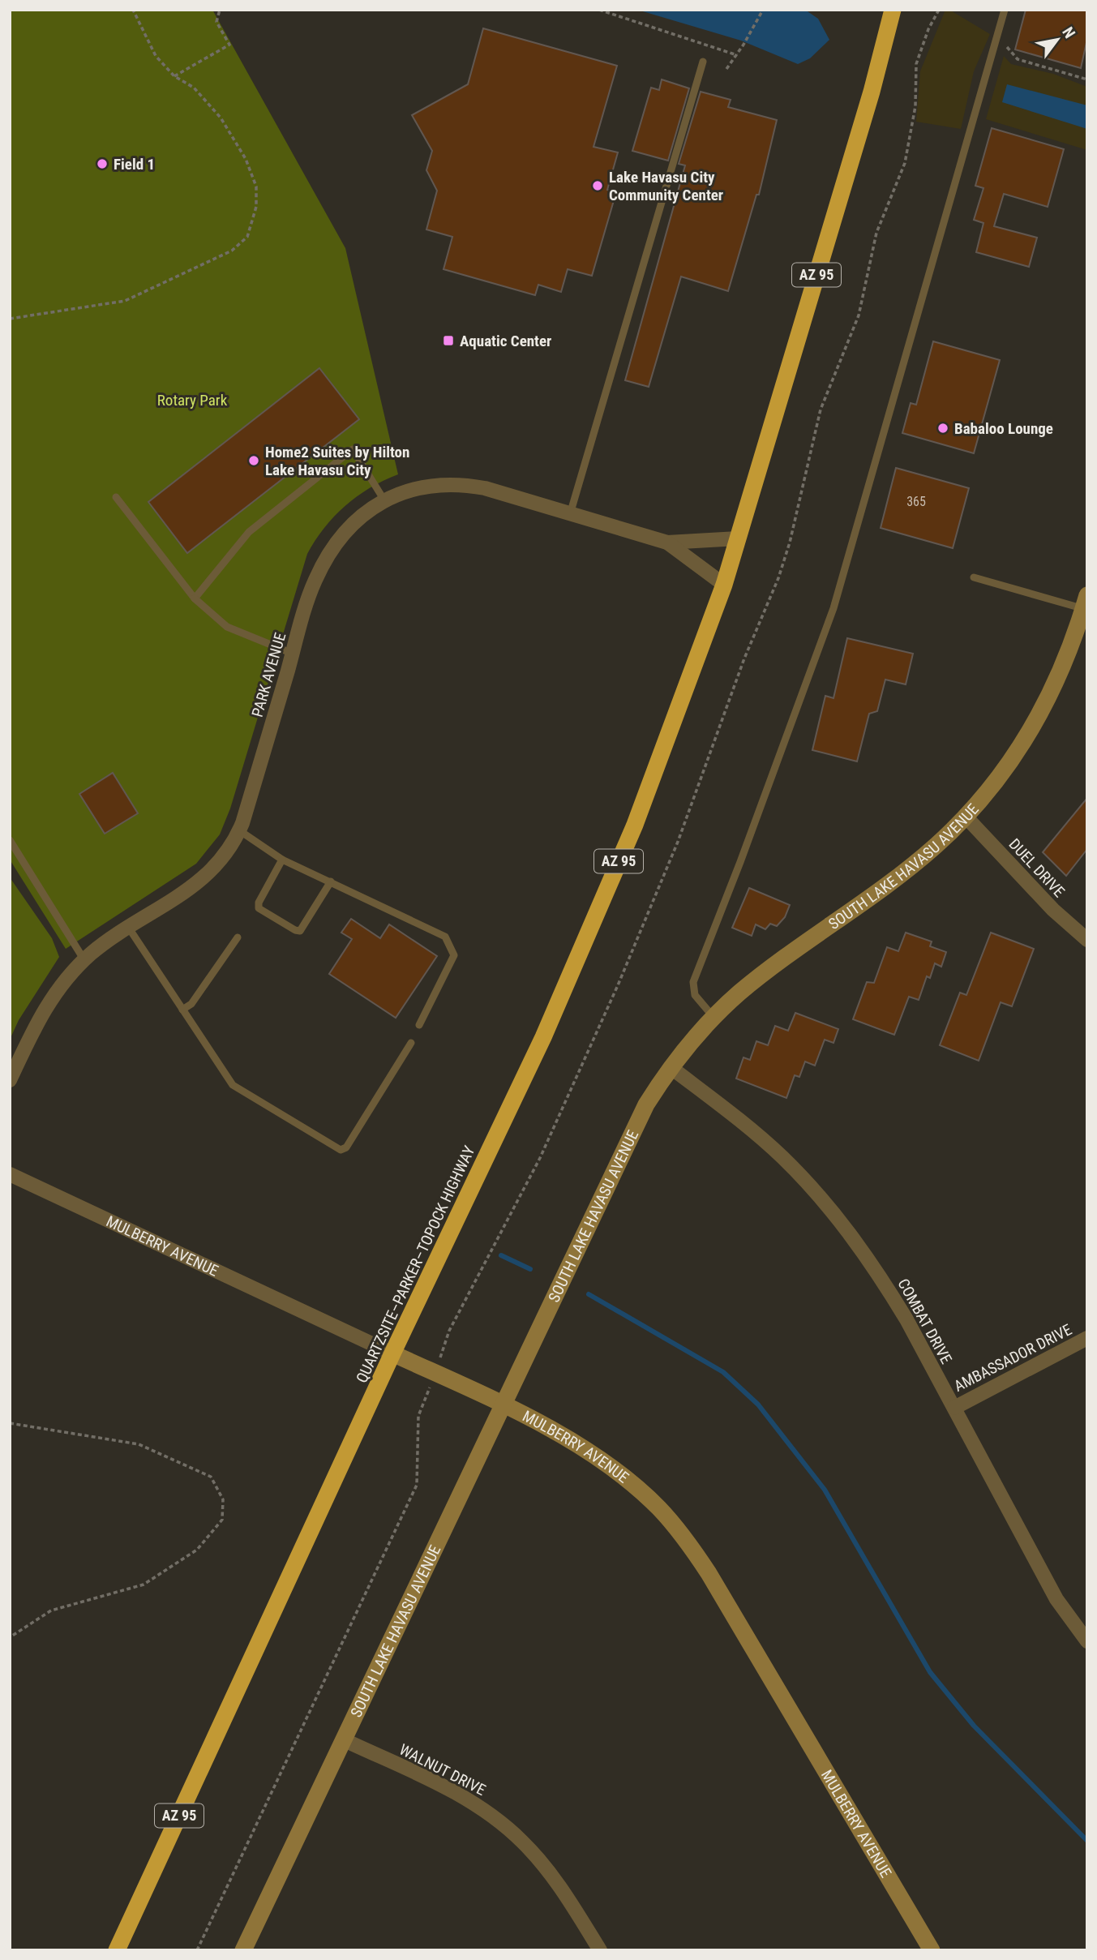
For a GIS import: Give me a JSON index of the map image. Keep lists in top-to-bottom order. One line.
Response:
{"streets":{"highway":["AZ 95","QUARTZSITE–PARKER–TOPOCK HIGHWAY"],"main road":["SOUTH LAKE HAVASU AVENUE","MULBERRY AVENUE"],"street":["PARK AVENUE","DUEL DRIVE","COMBAT DRIVE","AMBASSADOR DRIVE","WALNUT DRIVE"]},"crossings":[["AZ 95","PARK AVENUE"],["AZ 95","QUARTZSITE–PARKER–TOPOCK HIGHWAY"],["PARK AVENUE","QUARTZSITE–PARKER–TOPOCK HIGHWAY"],["SOUTH LAKE HAVASU AVENUE","DUEL DRIVE"],["SOUTH LAKE HAVASU AVENUE","MULBERRY AVENUE"],["SOUTH LAKE HAVASU AVENUE","COMBAT DRIVE"],["SOUTH LAKE HAVASU AVENUE","WALNUT DRIVE"],["MULBERRY AVENUE","QUARTZSITE–PARKER–TOPOCK HIGHWAY"],["COMBAT DRIVE","AMBASSADOR DRIVE"]],"parks":["Rotary Park"],"places":{"other":["Field 1","Lake Havasu City Community Center","Babaloo Lounge","Home2 Suites by Hilton Lake Havasu City"],"transit":["Aquatic Center"]},"house_numbers":["365"],"north":"top right"}
